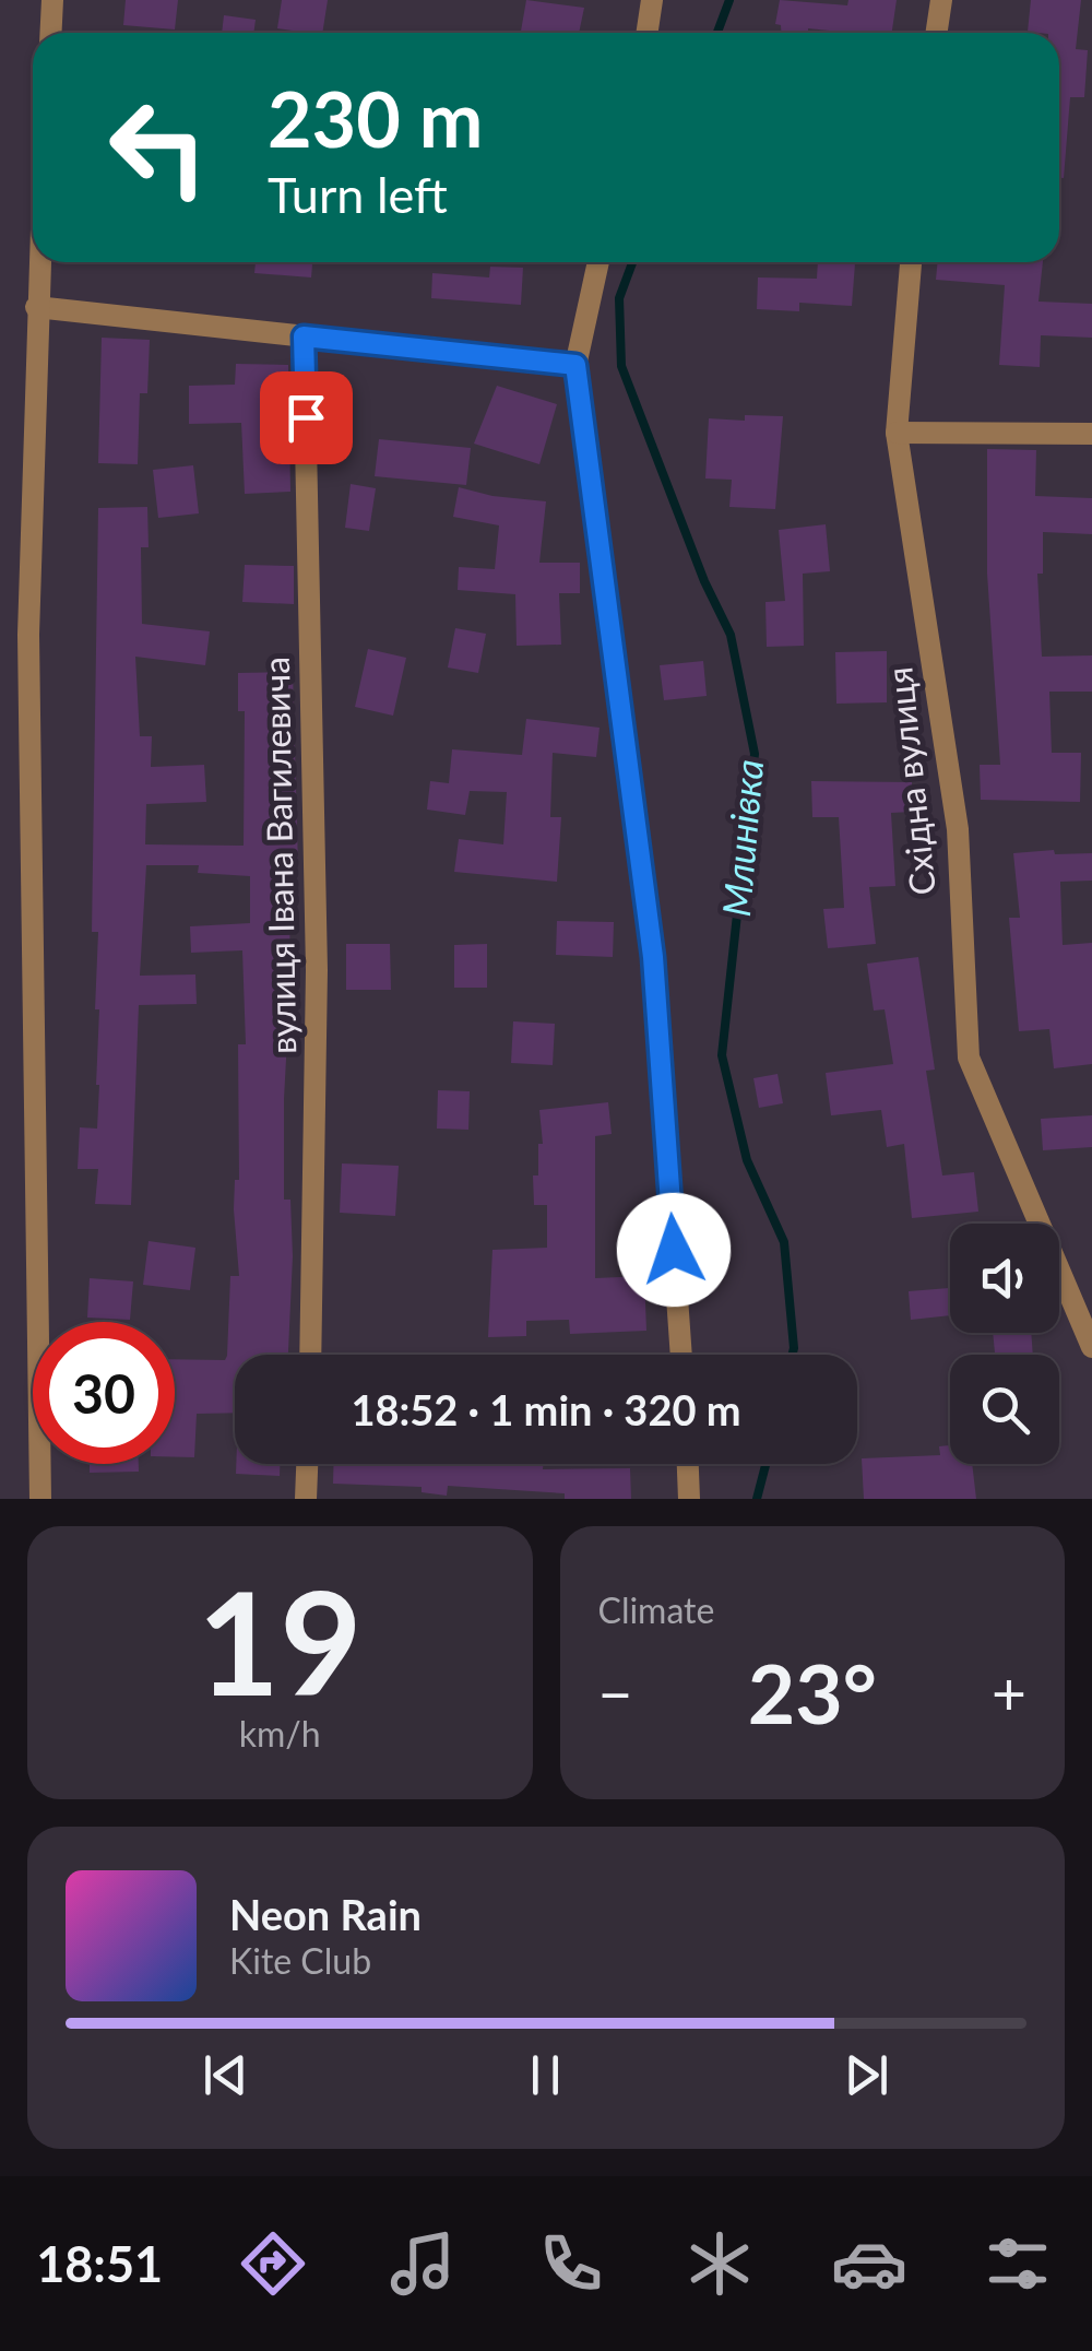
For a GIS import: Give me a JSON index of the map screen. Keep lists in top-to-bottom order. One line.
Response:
{"streets":{"street":["Східна вулиця","вулиця Івана Вагилевича"]},"water":["Млинівка"],"page":{"turn":["230 m","Turn left"],"limit":"30","trip":"18:52 · 1 min · 320 m","tile":[["19","km/h"],"Climate"],"heat":["−","23°","+"],"song":["Neon Rain","Kite Club"],"tabs":"18:51"}}
